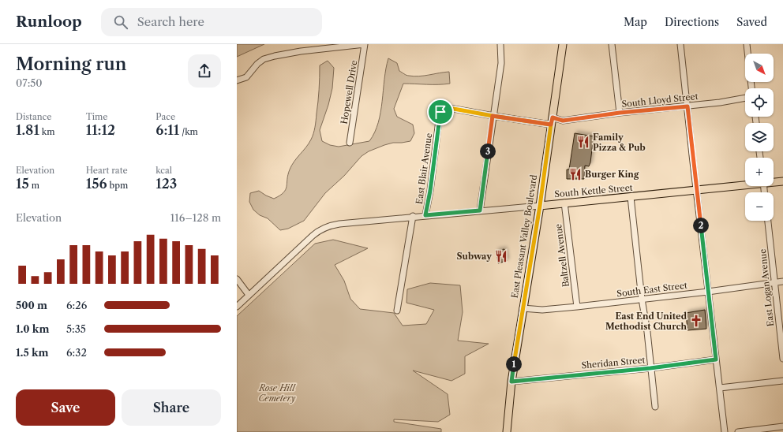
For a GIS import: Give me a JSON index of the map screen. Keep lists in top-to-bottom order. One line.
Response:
{"streets":{"main road":["South Kettle Street","East Pleasant Valley Boulevard"],"street":["Hopewell Drive","South Lloyd Street","East Blair Avenue","Baltzell Avenue","East Logan Avenue","South East Street","Sheridan Street"]},"crossings":[["South Lloyd Street","East Blair Avenue"],["South Lloyd Street","East Pleasant Valley Boulevard"],["East Blair Avenue","South Kettle Street"],["South Kettle Street","East Pleasant Valley Boulevard"],["South Kettle Street","Baltzell Avenue"],["East Pleasant Valley Boulevard","South East Street"],["East Pleasant Valley Boulevard","Sheridan Street"],["Baltzell Avenue","South East Street"],["East Logan Avenue","South East Street"]],"parks":["Rose Hill Cemetery"],"places":{"restaurant":["Family Pizza & Pub","Burger King","Subway"],"church":["East End United Methodist Church"]},"north":"bottom right","page":{"header":"Runloop","search":"Search here","nav":["Map","Directions","Saved"],"heading":["Morning run","07:50"],"map_buttons":["+","−"],"stats":[["Distance","1.81 km"],["Time","11:12"],["Pace","6:11 /km"],["Elevation","15 m"],["Heart rate","156 bpm"],["kcal","123"]],"pins":["3","2","1"],"chart":["Elevation","116–128 m"],"list":[{"name":"500 m","note":"6:26"},{"name":"1.0 km","note":"5:35"},{"name":"1.5 km","note":"6:32"}],"buttons":["Save","Share"]}}
